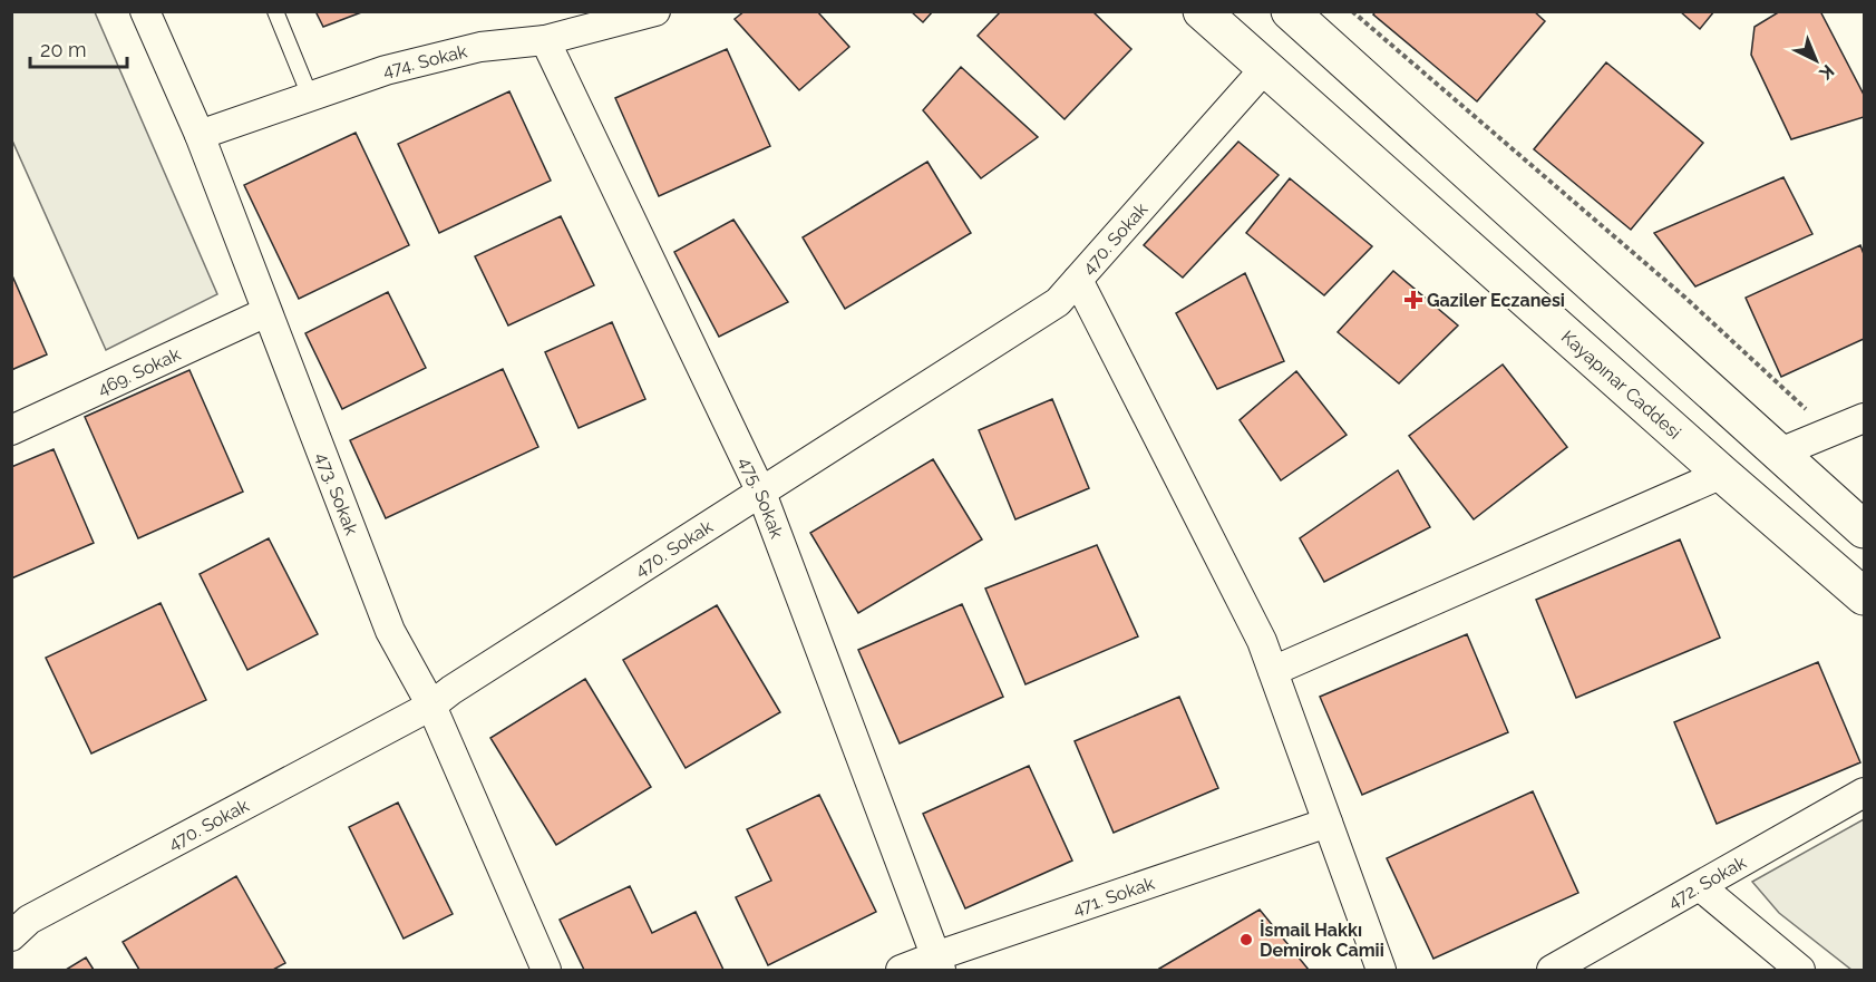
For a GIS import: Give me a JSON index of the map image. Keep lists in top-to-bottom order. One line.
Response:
{"streets":{"main road":["Kayapınar Caddesi"],"street":["474. Sokak","470. Sokak","469. Sokak","473. Sokak","475. Sokak","472. Sokak","471. Sokak"]},"crossings":[["474. Sokak","473. Sokak"],["474. Sokak","475. Sokak"],["470. Sokak","Kayapınar Caddesi"],["470. Sokak","473. Sokak"],["470. Sokak","475. Sokak"],["469. Sokak","473. Sokak"],["475. Sokak","471. Sokak"]],"places":{"health":["Gaziler Eczanesi"],"other":["İsmail Hakkı Demirok Camii"]},"scale_bar":"20 m","north":"bottom right"}
